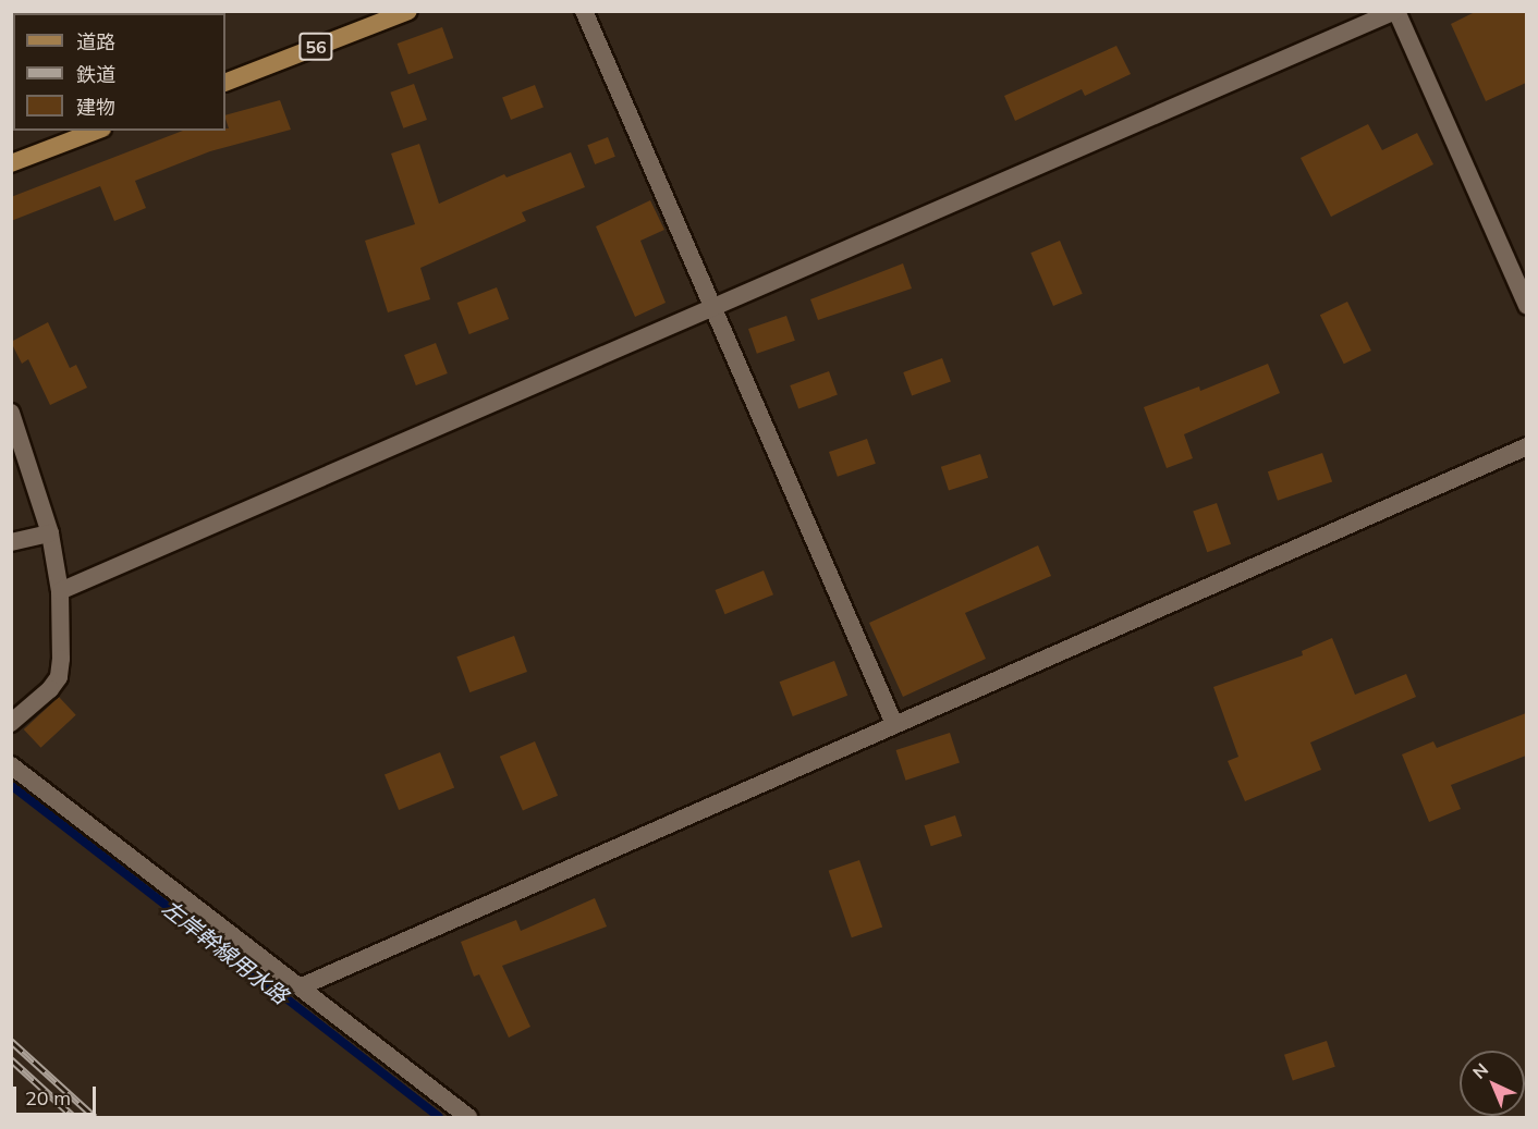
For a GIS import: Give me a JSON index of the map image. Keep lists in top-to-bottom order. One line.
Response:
{"streets":{"main road":["56"]},"water":["左岸幹線用水路"],"legend":["道路","鉄道","建物"],"scale_bar":"20 m","north":"top left"}
